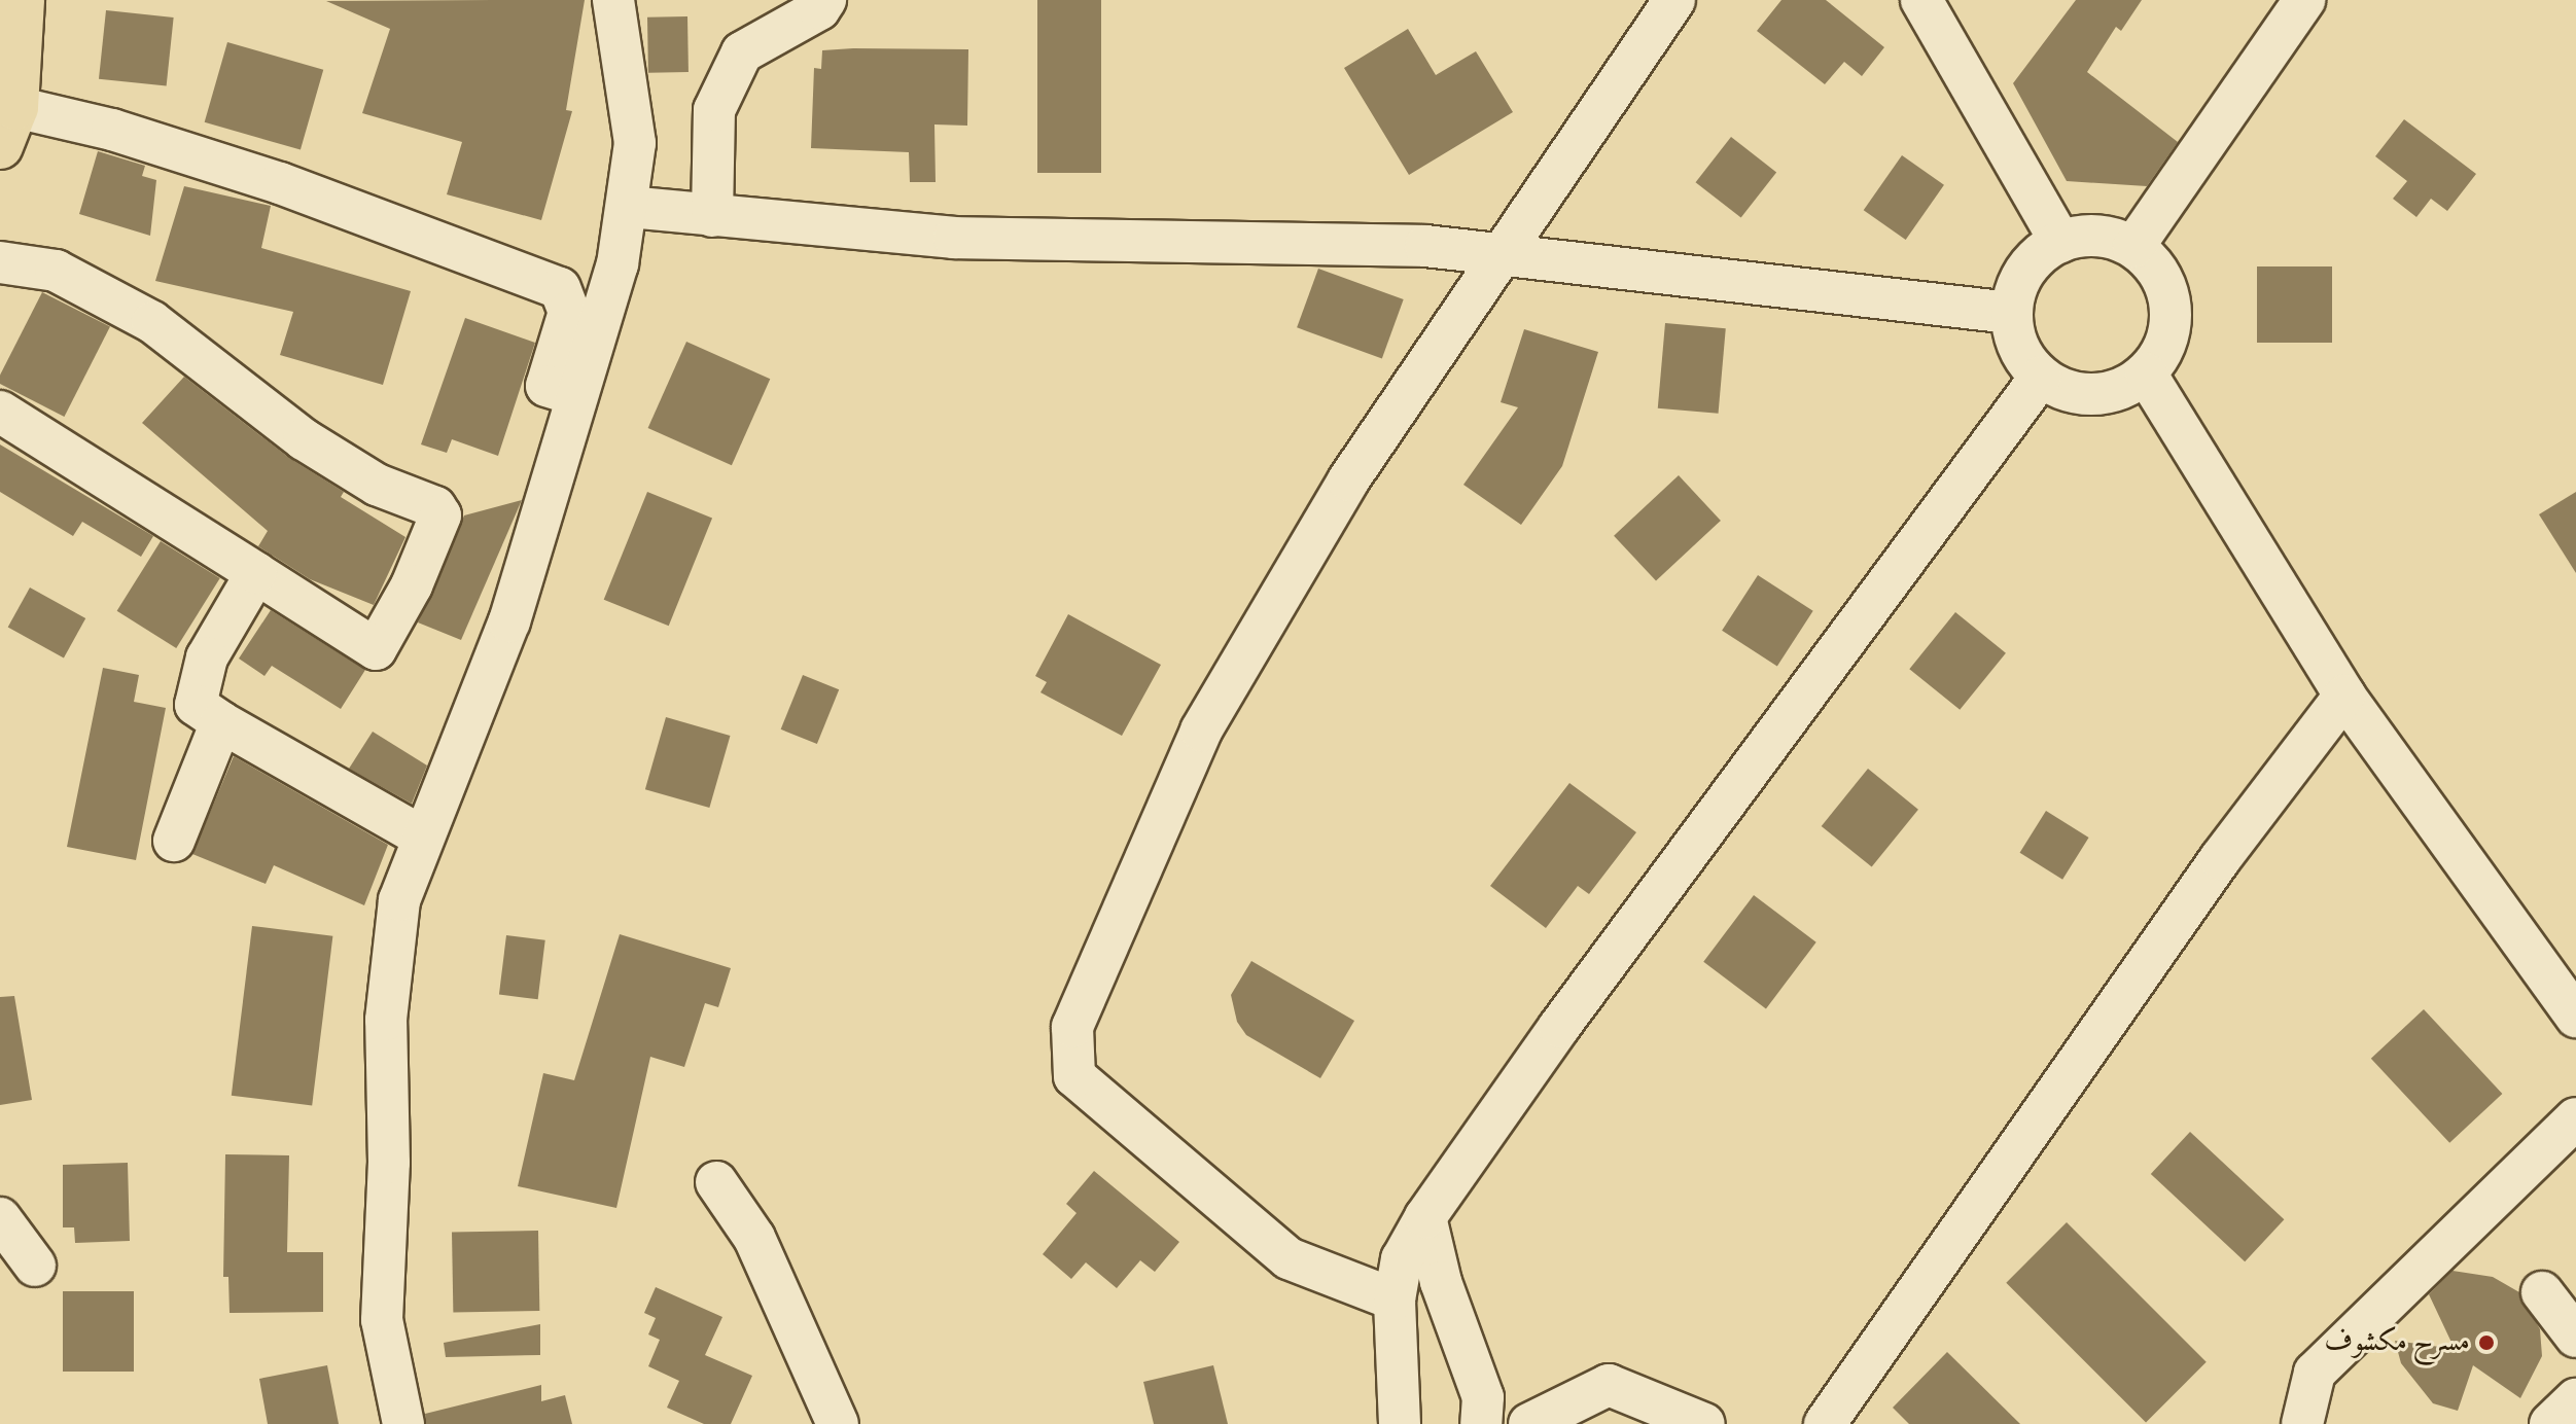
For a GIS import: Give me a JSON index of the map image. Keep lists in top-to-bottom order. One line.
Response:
{"places":["مسرح مكشوف"]}
